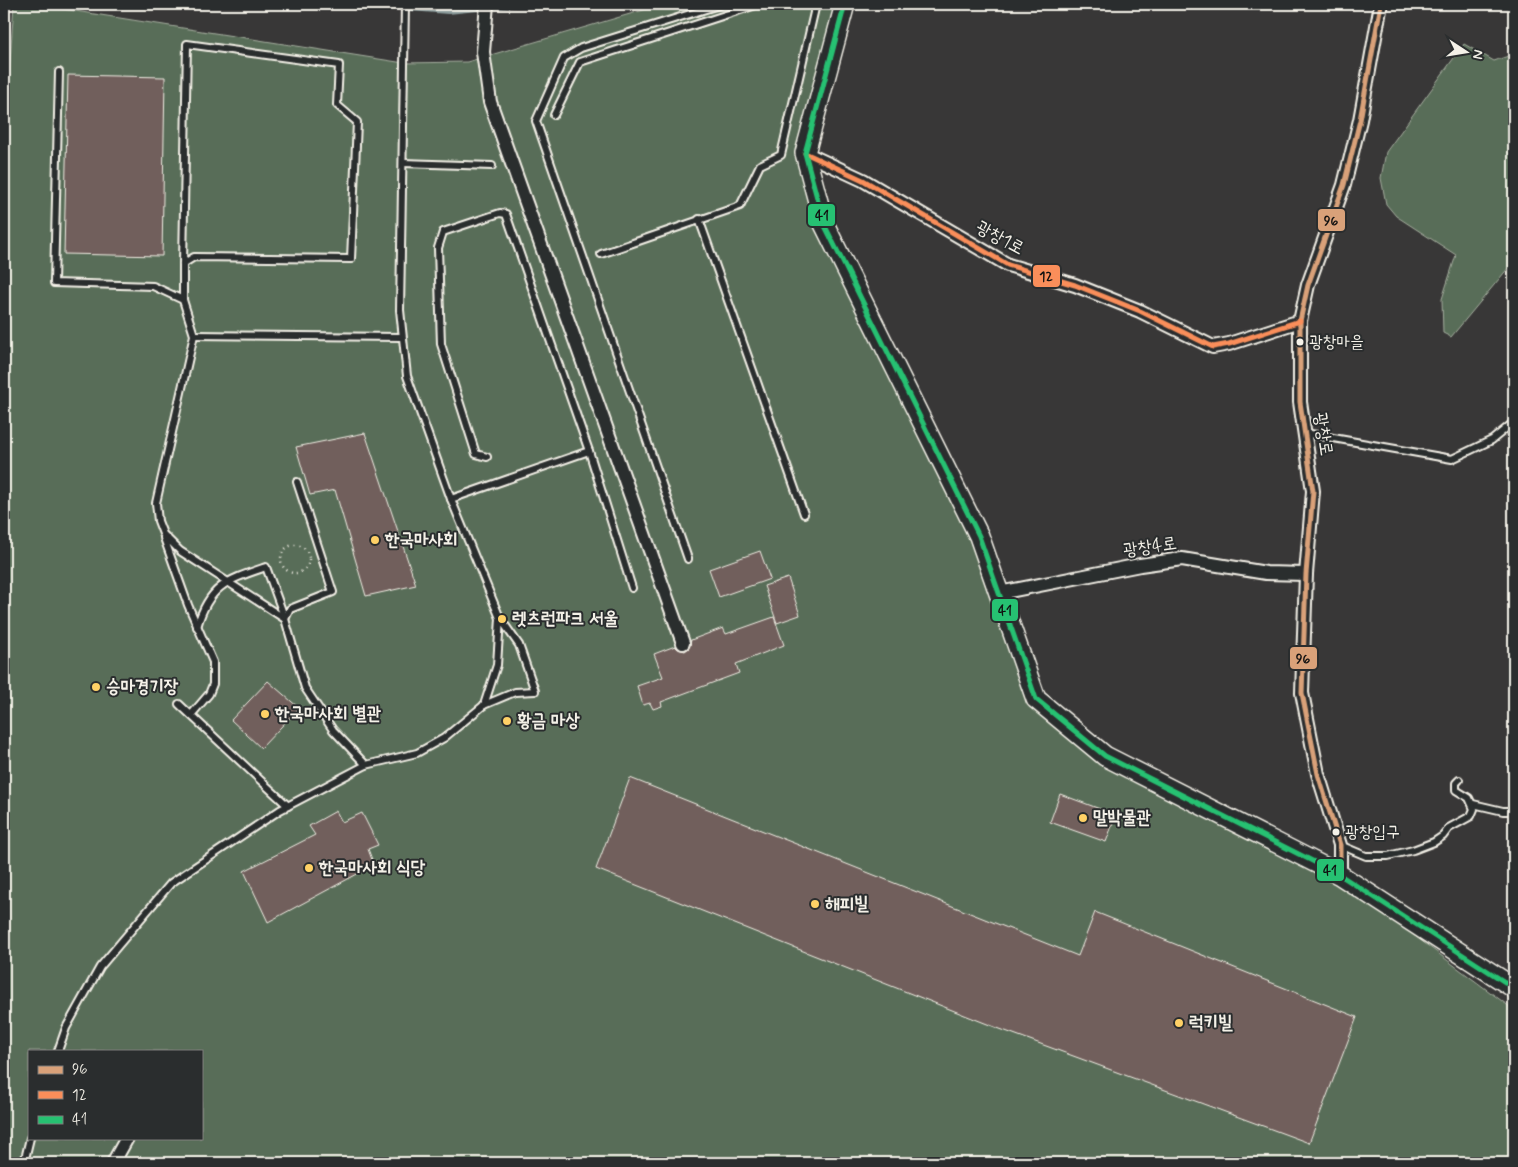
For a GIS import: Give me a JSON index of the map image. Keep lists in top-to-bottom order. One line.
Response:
{"streets":{"street":["광창1로","광창로","광창4로"]},"crossings":[["광창1로","광창로"],["광창로","광창4로"]],"places":["광창마을","한국마사회","렛츠런파크 서울","승마경기장","한국마사회 별관","황금 마상","말박물관","광창입구","한국마사회 식당","해피빌","럭키빌"],"lines":["transit line 96","transit line 41","transit line 12"],"legend":["96","12","41"],"north":"right"}
